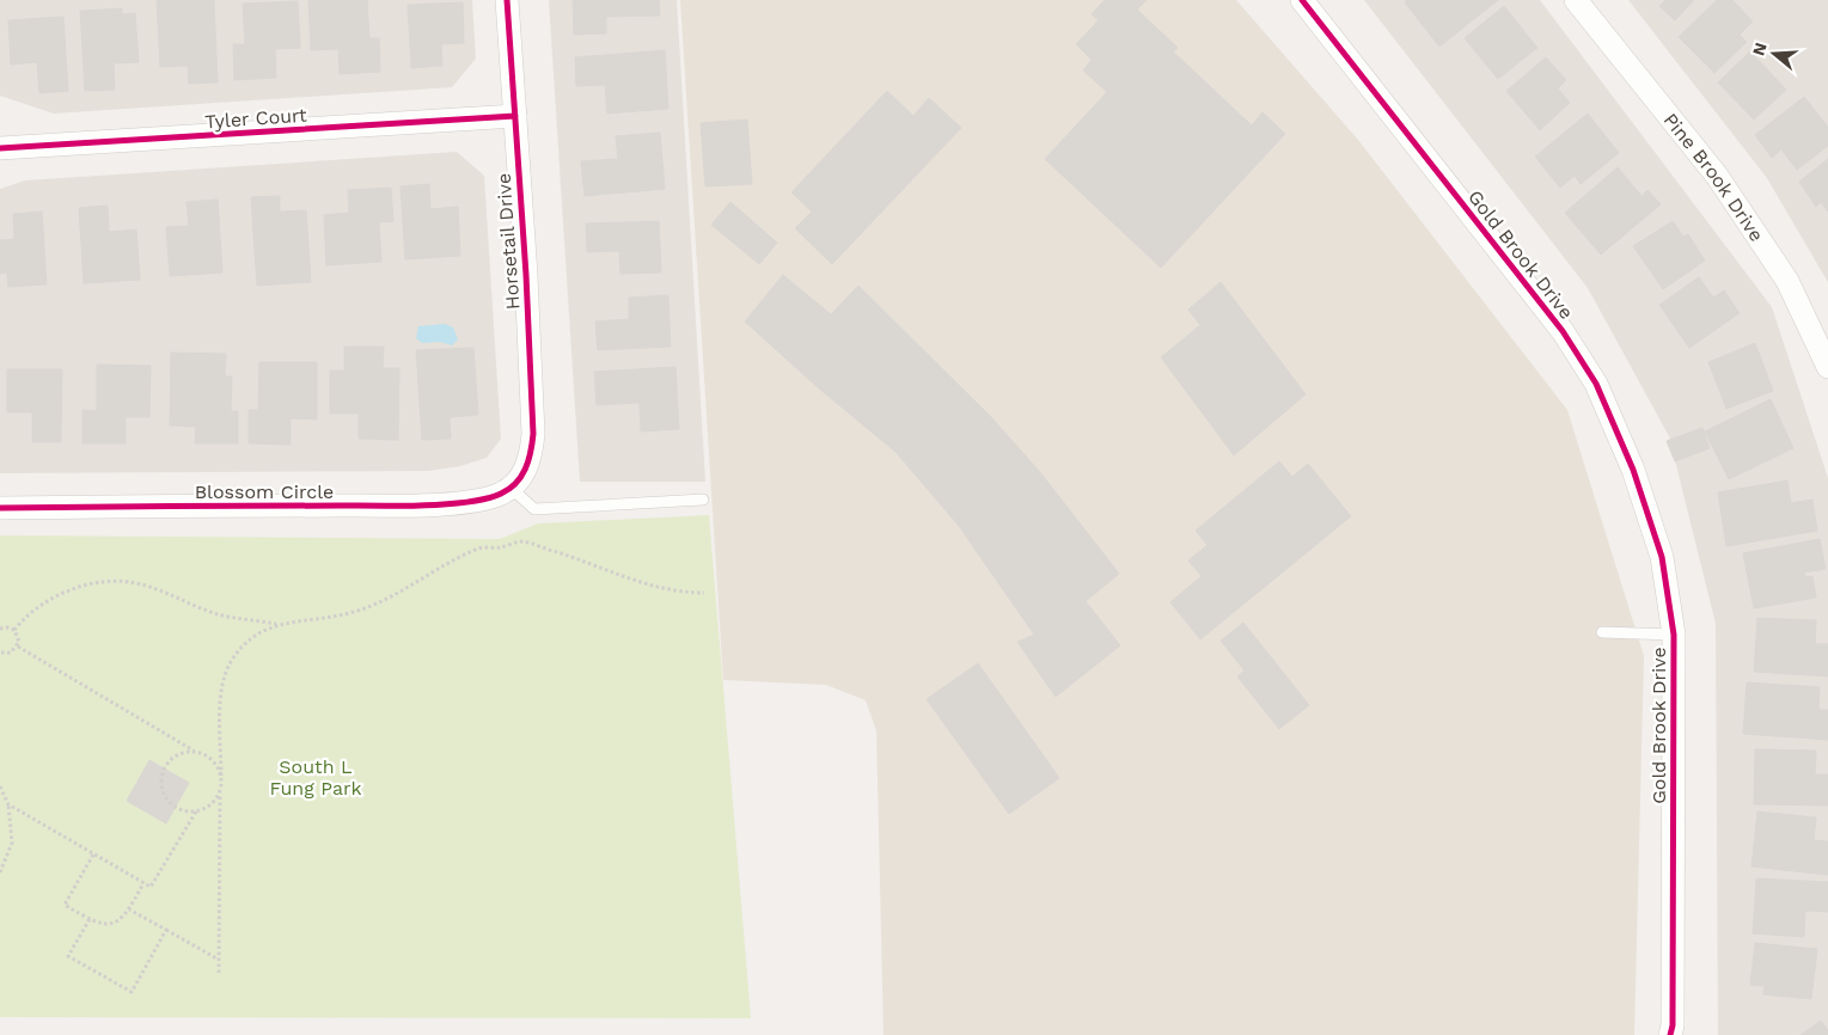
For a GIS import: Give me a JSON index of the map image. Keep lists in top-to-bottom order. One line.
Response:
{"streets":{"street":["Tyler Court","Pine Brook Drive","Horsetail Drive","Gold Brook Drive","Blossom Circle"]},"crossings":[["Tyler Court","Horsetail Drive"],["Horsetail Drive","Blossom Circle"]],"parks":["South L Fung Park"],"north":"left"}
